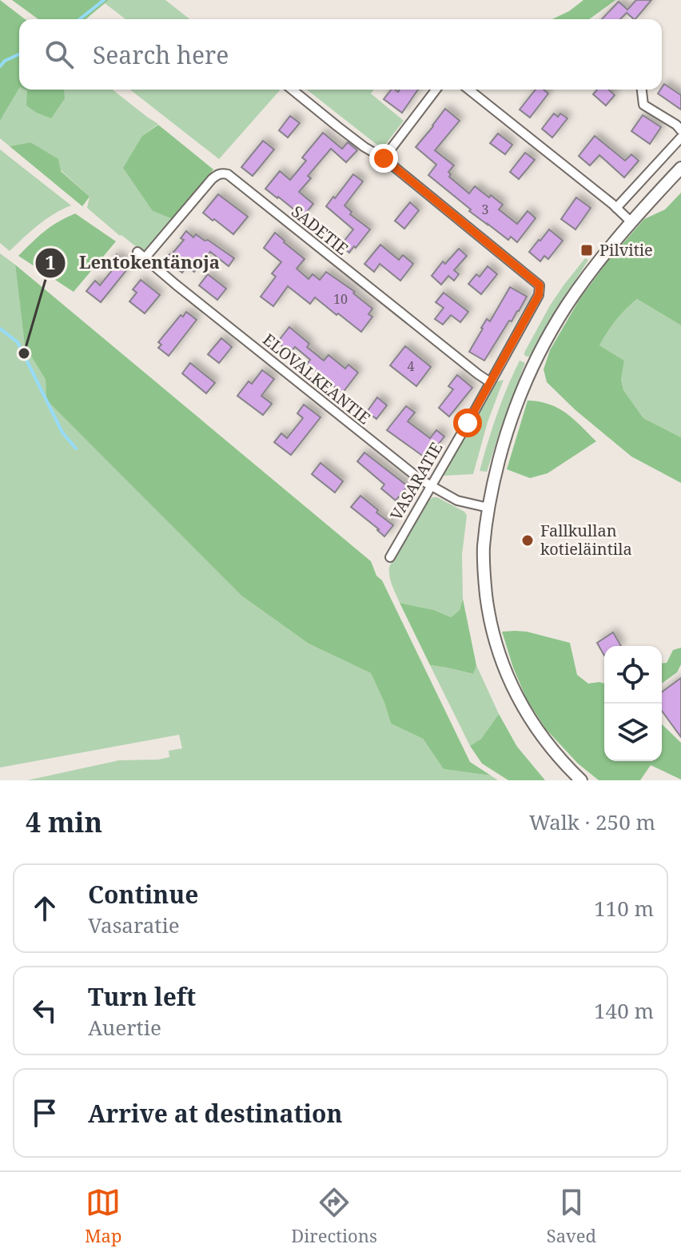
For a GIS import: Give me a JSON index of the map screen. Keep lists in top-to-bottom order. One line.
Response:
{"streets":{"street":["SADETIE","ELOVALKEANTIE","VASARATIE"]},"crossings":[["SADETIE","ELOVALKEANTIE"],["SADETIE","VASARATIE"],["ELOVALKEANTIE","VASARATIE"]],"places":{"transit":["Pilvitie"],"other":["Lentokentänoja","Fallkullan kotieläintila"]},"house_numbers":["3","10","4"],"page":{"search":"Search here","heading":["4 min","Walk · 250 m"],"list":[["Continue","Vasaratie","110 m"],["Turn left","Auertie","140 m"],"Arrive at destination"],"nav":["Map","Directions","Saved"]}}
